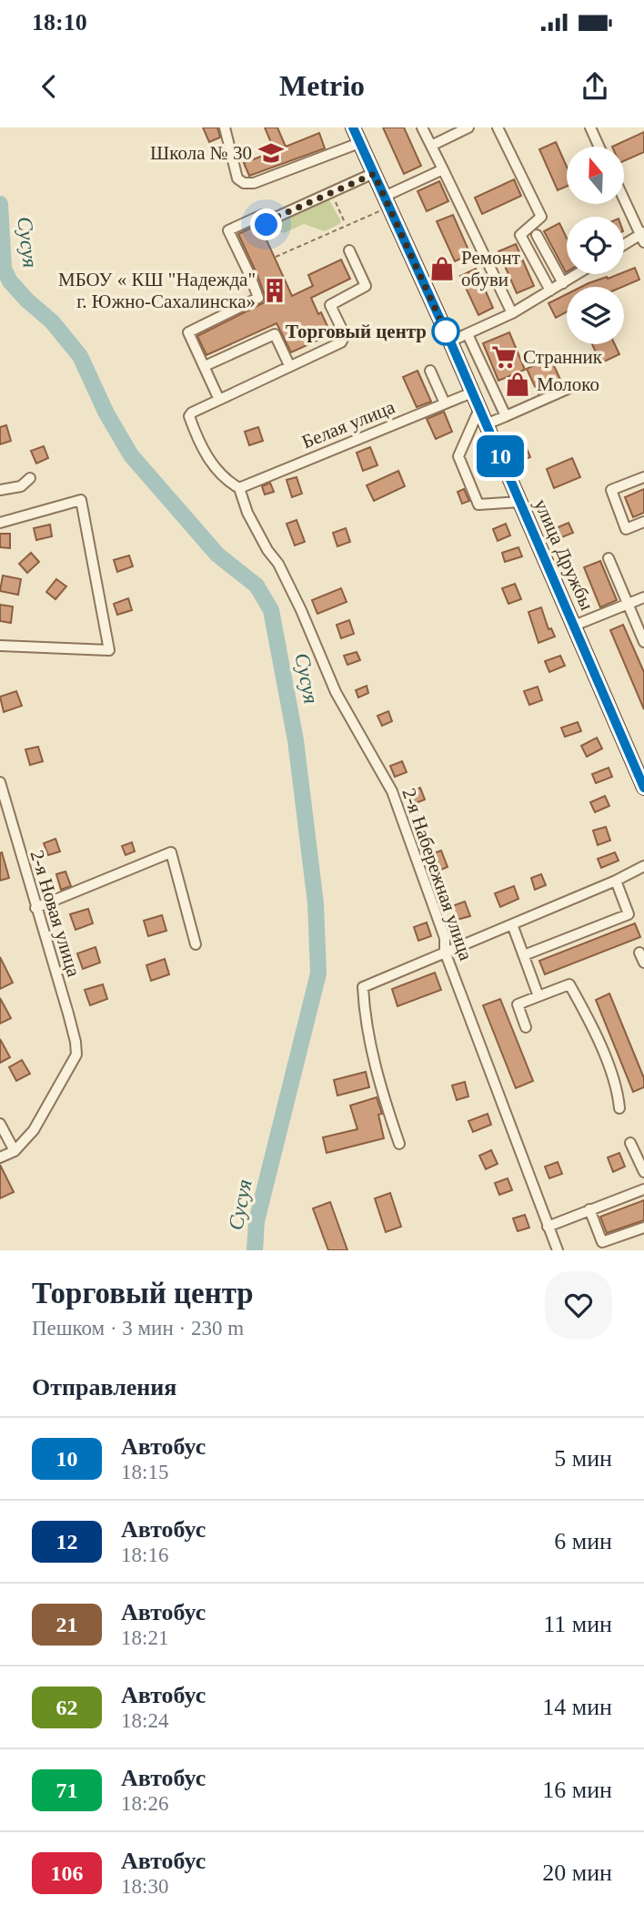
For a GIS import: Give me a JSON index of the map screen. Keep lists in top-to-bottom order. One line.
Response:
{"streets":{"main road":["улица Дружбы"],"street":["Белая улица","2-я Набережная улица","2-я Новая улица"]},"crossings":[["Белая улица","улица Дружбы"],["Белая улица","2-я Набережная улица"]],"water":["Сусуя"],"places":{"school or university":["Школа № 30"],"shop":["Ремонт обуви","Молоко"],"building":["МБОУ « КШ \"Надежда\" г. Южно-Сахалинска»"],"other":["Торговый центр"],"supermarket":["Странник"]},"lines":["bus line 10"],"north":"top","page":{"status":"18:10","header":"Metrio","on_map":"10","heading":[["Торговый центр","Пешком · 3 мин · 230 m"],"Отправления"],"list":[{"mark":"10","name":"Автобус","note":"18:15","value":"5 мин"},{"mark":"12","name":"Автобус","note":"18:16","value":"6 мин"},{"mark":"21","name":"Автобус","note":"18:21","value":"11 мин"},{"mark":"62","name":"Автобус","note":"18:24","value":"14 мин"},{"mark":"71","name":"Автобус","note":"18:26","value":"16 мин"},{"mark":"106","name":"Автобус","note":"18:30","value":"20 мин"}]}}
